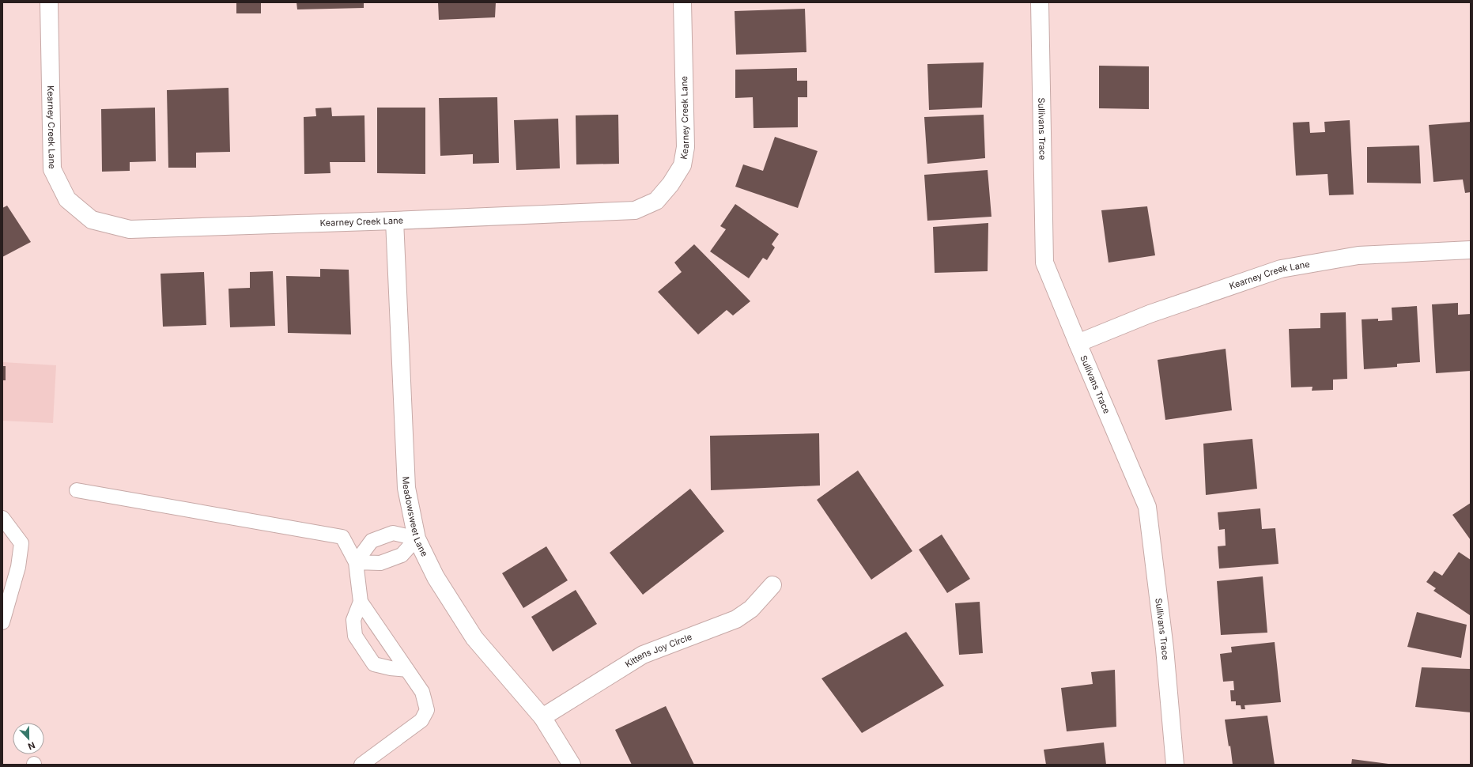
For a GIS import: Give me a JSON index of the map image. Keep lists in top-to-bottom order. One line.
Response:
{"streets":{"street":["Kearney Creek Lane","Sullivans Trace","Meadowsweet Lane","Kittens Joy Circle"]},"crossings":[["Kearney Creek Lane","Sullivans Trace"],["Kearney Creek Lane","Meadowsweet Lane"],["Meadowsweet Lane","Kittens Joy Circle"]],"north":"bottom"}
